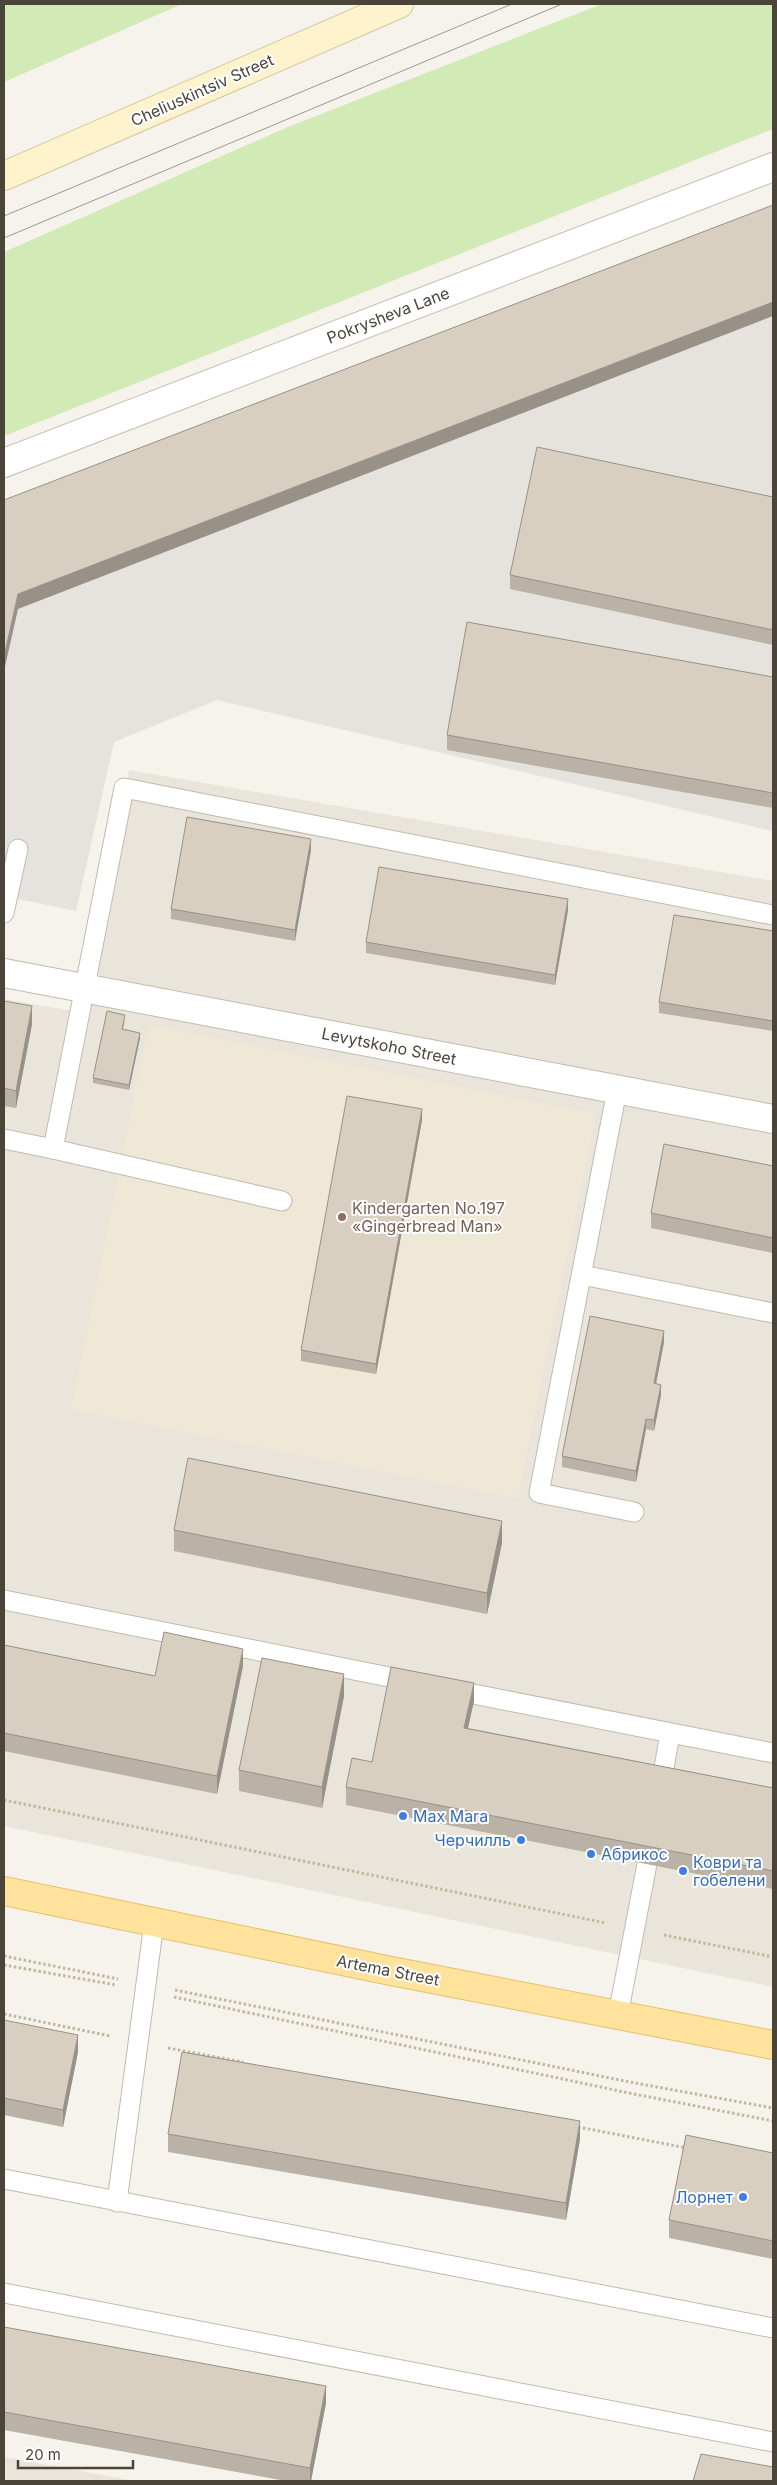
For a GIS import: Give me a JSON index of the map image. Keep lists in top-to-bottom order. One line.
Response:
{"streets":{"main road":["Cheliuskintsiv Street","Artema Street"],"street":["Pokrysheva Lane","Levytskoho Street"]},"places":["Kindergarten No.197 «Gingerbread Man»","Max Mara","Черчилль","Абрикос","Коври та гобелени","Лорнет"],"scale_bar":"20 m"}
